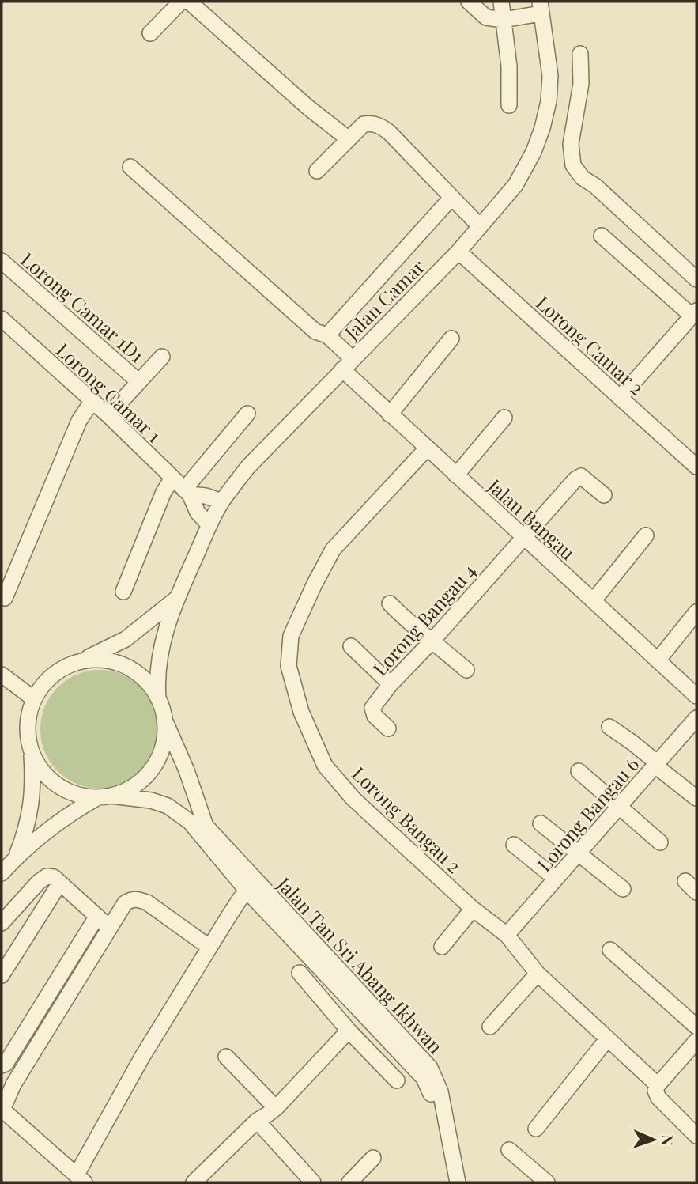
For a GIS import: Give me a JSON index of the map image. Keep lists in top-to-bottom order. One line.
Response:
{"streets":{"street":["Jalan Camar","Lorong Camar 1D1","Lorong Camar 2","Lorong Camar 1","Jalan Bangau","Lorong Bangau 4","Lorong Bangau 6","Lorong Bangau 2","Jalan Tan Sri Abang Ikhwan"]},"crossings":[["Jalan Camar","Lorong Camar 2"],["Jalan Camar","Lorong Camar 1"],["Jalan Camar","Jalan Bangau"],["Jalan Bangau","Lorong Bangau 4"],["Jalan Bangau","Lorong Bangau 2"],["Lorong Bangau 6","Lorong Bangau 2"]],"north":"right"}
